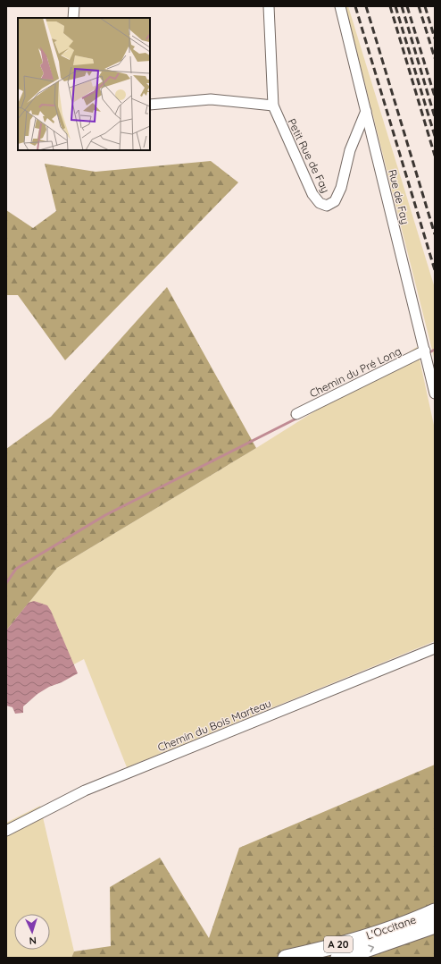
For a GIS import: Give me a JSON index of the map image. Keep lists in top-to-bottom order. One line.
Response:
{"streets":{"highway":["L'Occitane","A 20"],"street":["Petit Rue de Fay","Rue de Fay","Chemin du Pré Long","Chemin du Bois Marteau"]},"crossings":[["Petit Rue de Fay","Rue de Fay"],["Rue de Fay","Chemin du Pré Long"]],"north":"bottom"}
